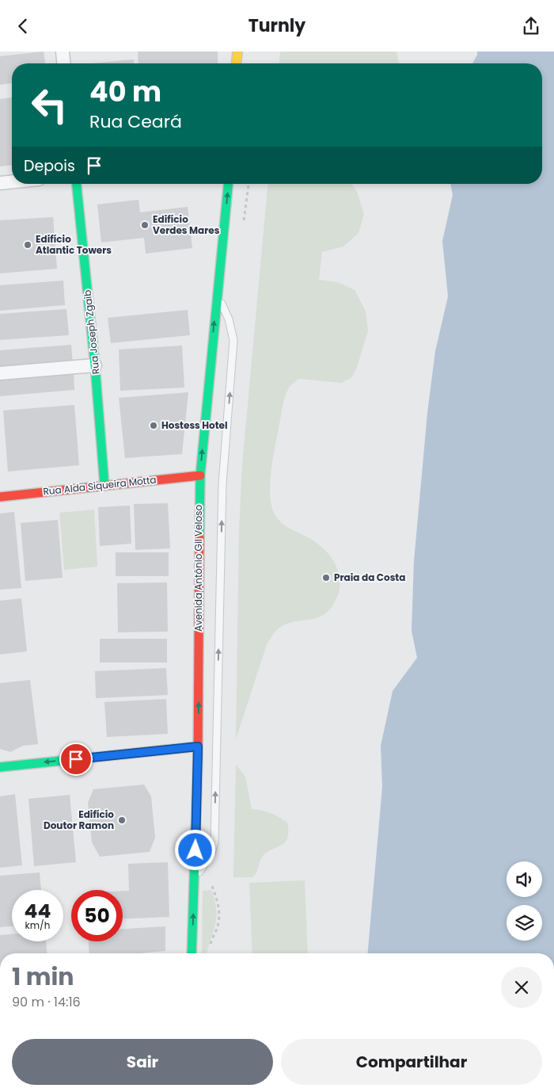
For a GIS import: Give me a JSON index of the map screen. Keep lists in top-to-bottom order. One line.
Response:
{"streets":{"main road":["Rua Joseph Zgaib","Rua Alda Siqueira Motta","Avenida Antônio Gil Veloso"]},"crossings":[["Rua Joseph Zgaib","Rua Alda Siqueira Motta"],["Rua Alda Siqueira Motta","Avenida Antônio Gil Veloso"]],"one_way":["Avenida Antônio Gil Veloso"],"places":["Edifício Verdes Mares","Edifício Atlantic Towers","Hostess Hotel","Praia da Costa","Edifício Doutor Ramon"],"page":{"header":"Turnly","turn":["40 m","Rua Ceará"],"then":"Depois","speed":"44 km/h","limit":"50","heading":["1 min","90 m · 14:16"],"buttons":["Sair","Compartilhar"]}}
